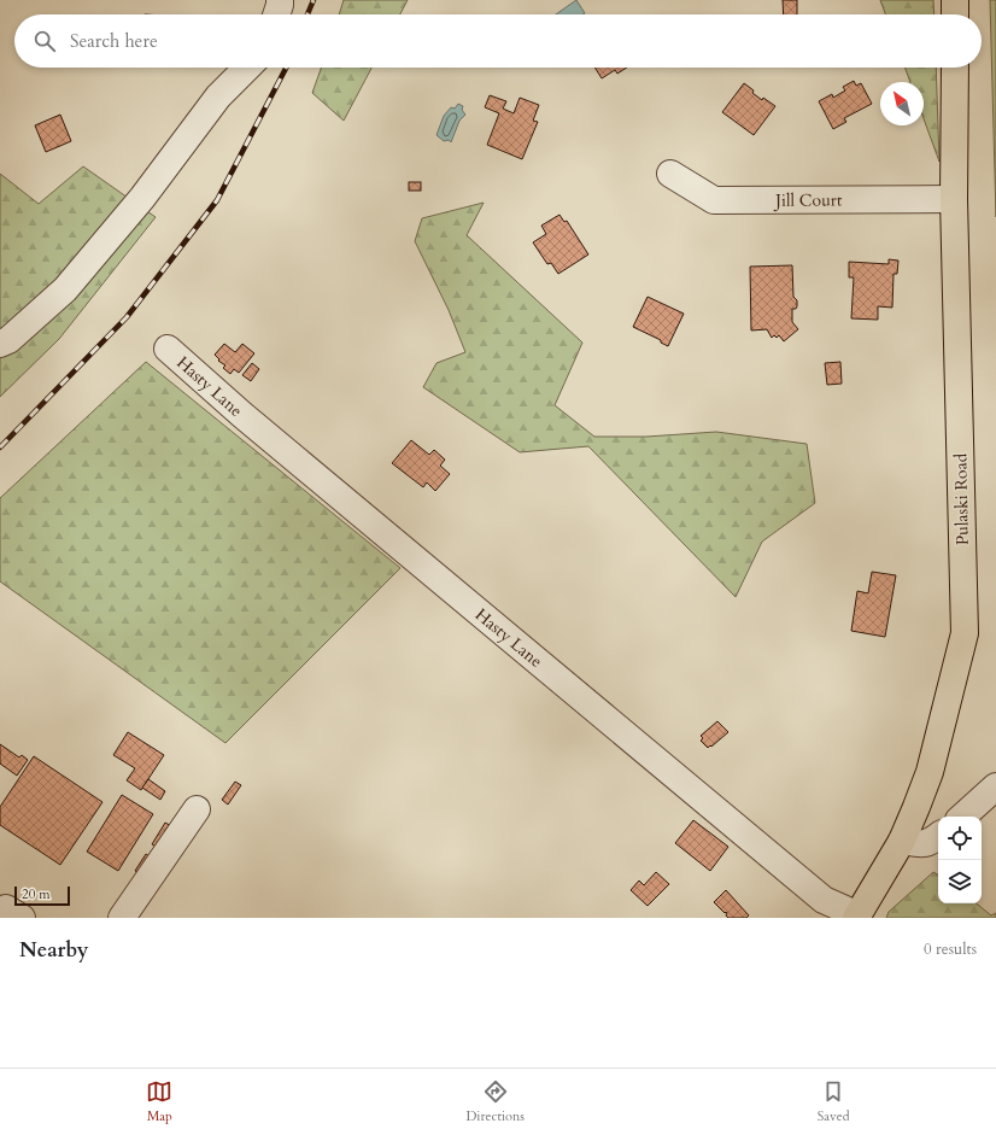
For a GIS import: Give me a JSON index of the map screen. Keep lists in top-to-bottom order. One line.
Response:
{"streets":{"main road":["Pulaski Road"],"street":["Jill Court","Hasty Lane"]},"crossings":[["Jill Court","Pulaski Road"],["Hasty Lane","Pulaski Road"]],"scale_bar":"20 m","north":"top left","page":{"search":"Search here","scale":"20 m","heading":["Nearby","0 results"],"nav":["Map","Directions","Saved"]}}
